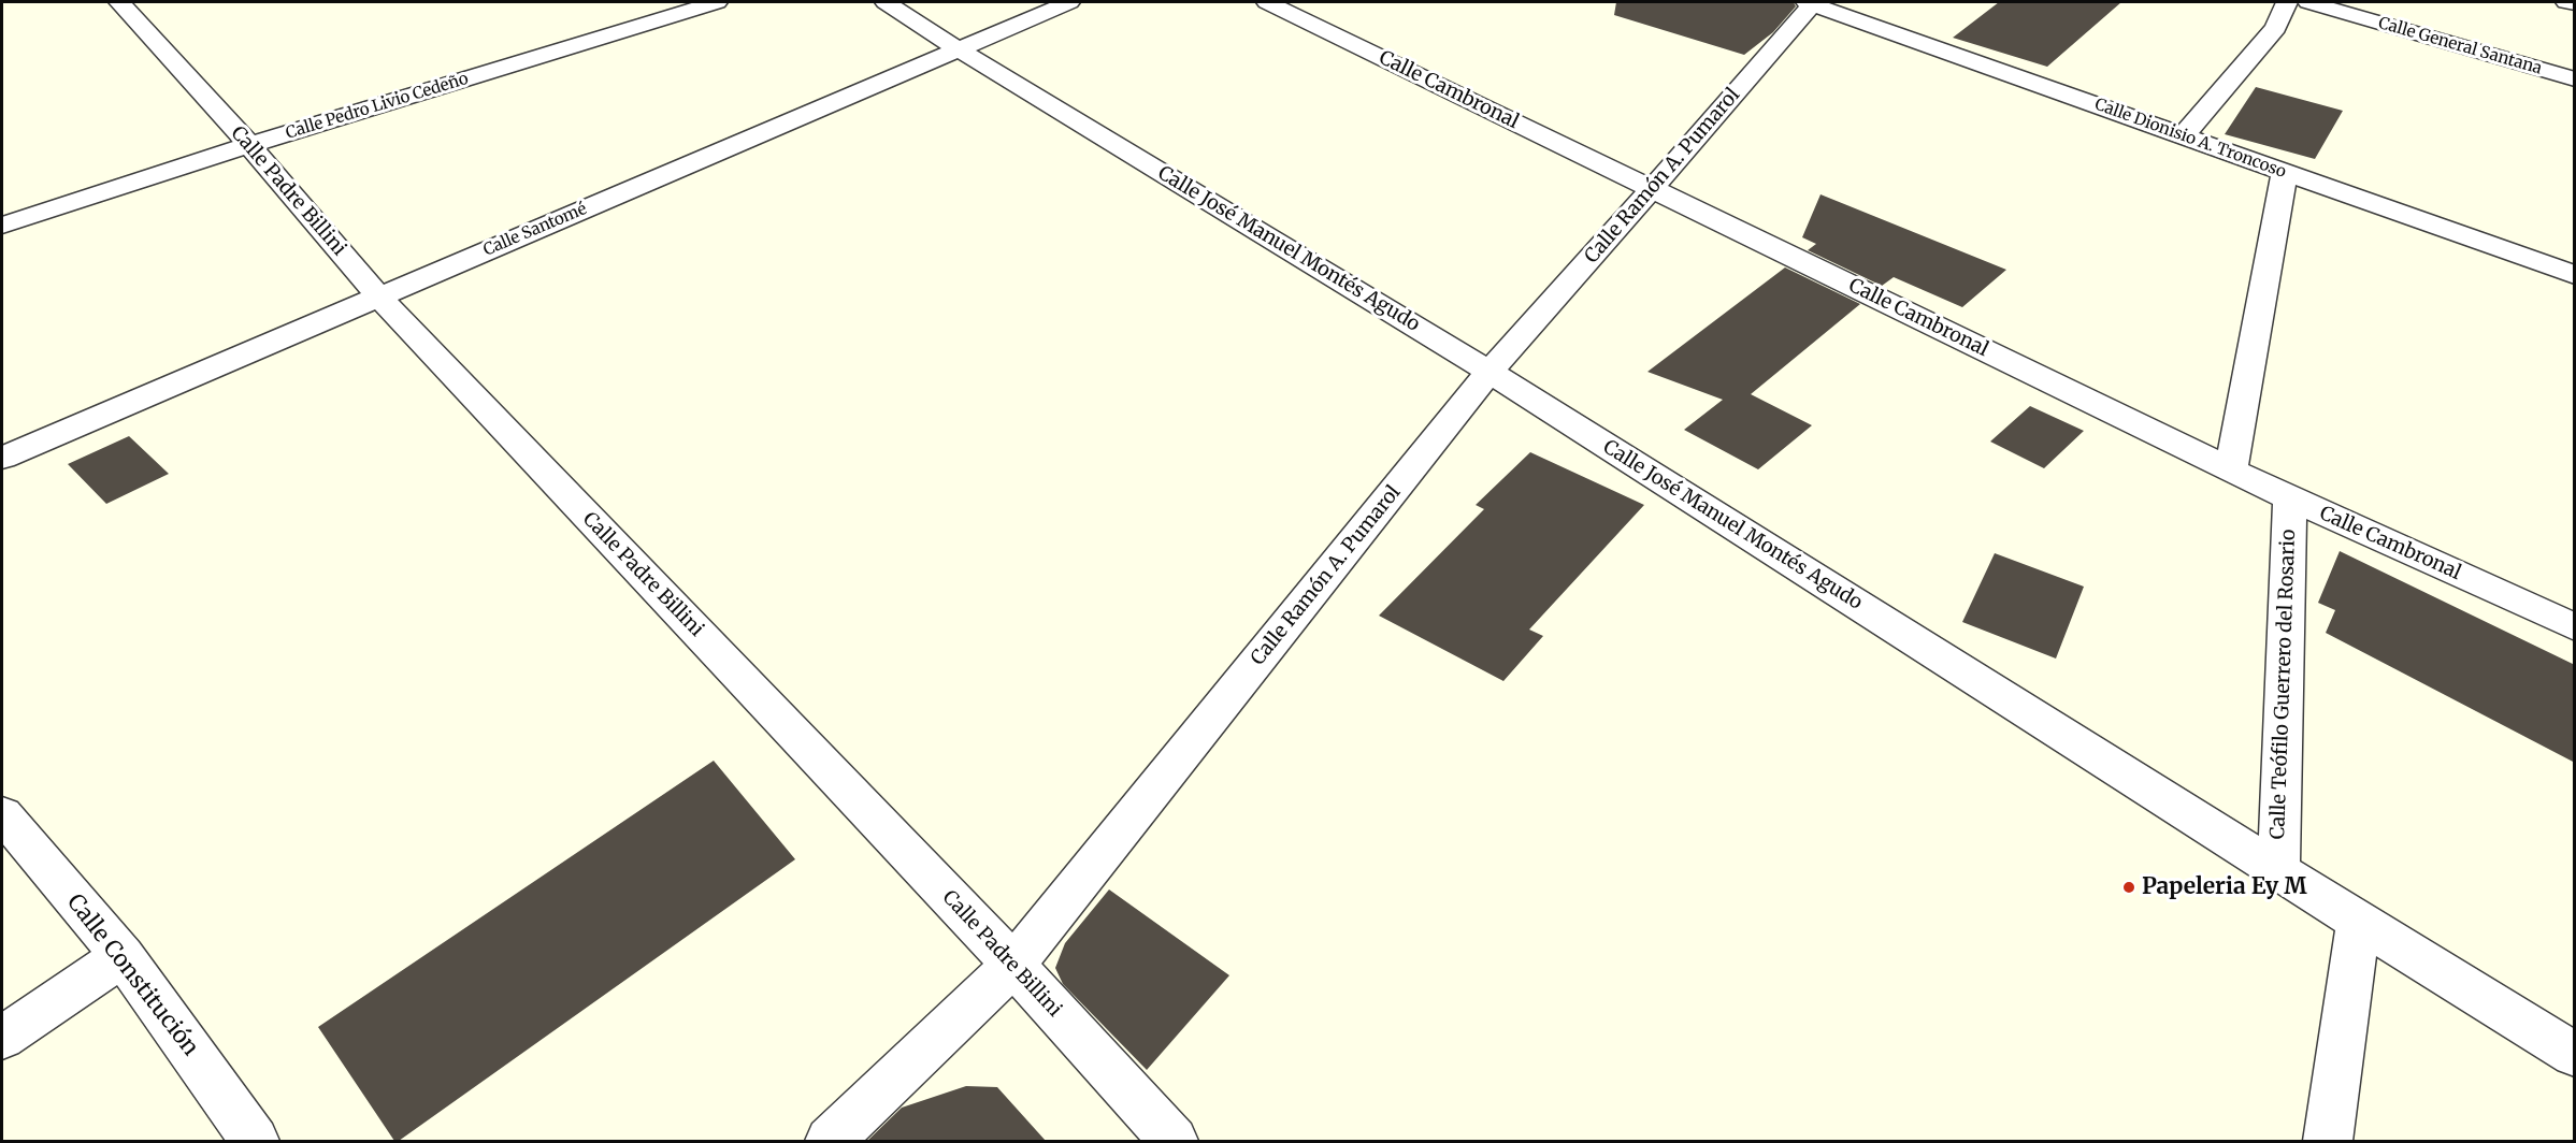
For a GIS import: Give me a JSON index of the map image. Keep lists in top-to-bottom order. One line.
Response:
{"streets":{"street":["Calle General Santana","Calle Cambronal","Calle Pedro Livio Cedeño","Calle Dionisio A. Troncoso","Calle Ramón A. Pumarol","Calle Padre Billini","Calle Santomé","Calle José Manuel Montés Agudo","Calle Teófilo Guerrero del Rosario","Calle Constitución"]},"crossings":[["Calle Cambronal","Calle Ramón A. Pumarol"],["Calle Cambronal","Calle Teófilo Guerrero del Rosario"],["Calle Pedro Livio Cedeño","Calle Padre Billini"],["Calle Dionisio A. Troncoso","Calle Ramón A. Pumarol"],["Calle Ramón A. Pumarol","Calle Padre Billini"],["Calle Ramón A. Pumarol","Calle José Manuel Montés Agudo"],["Calle Padre Billini","Calle Santomé"],["Calle Santomé","Calle José Manuel Montés Agudo"],["Calle José Manuel Montés Agudo","Calle Teófilo Guerrero del Rosario"]],"places":["Papeleria Ey M"]}
